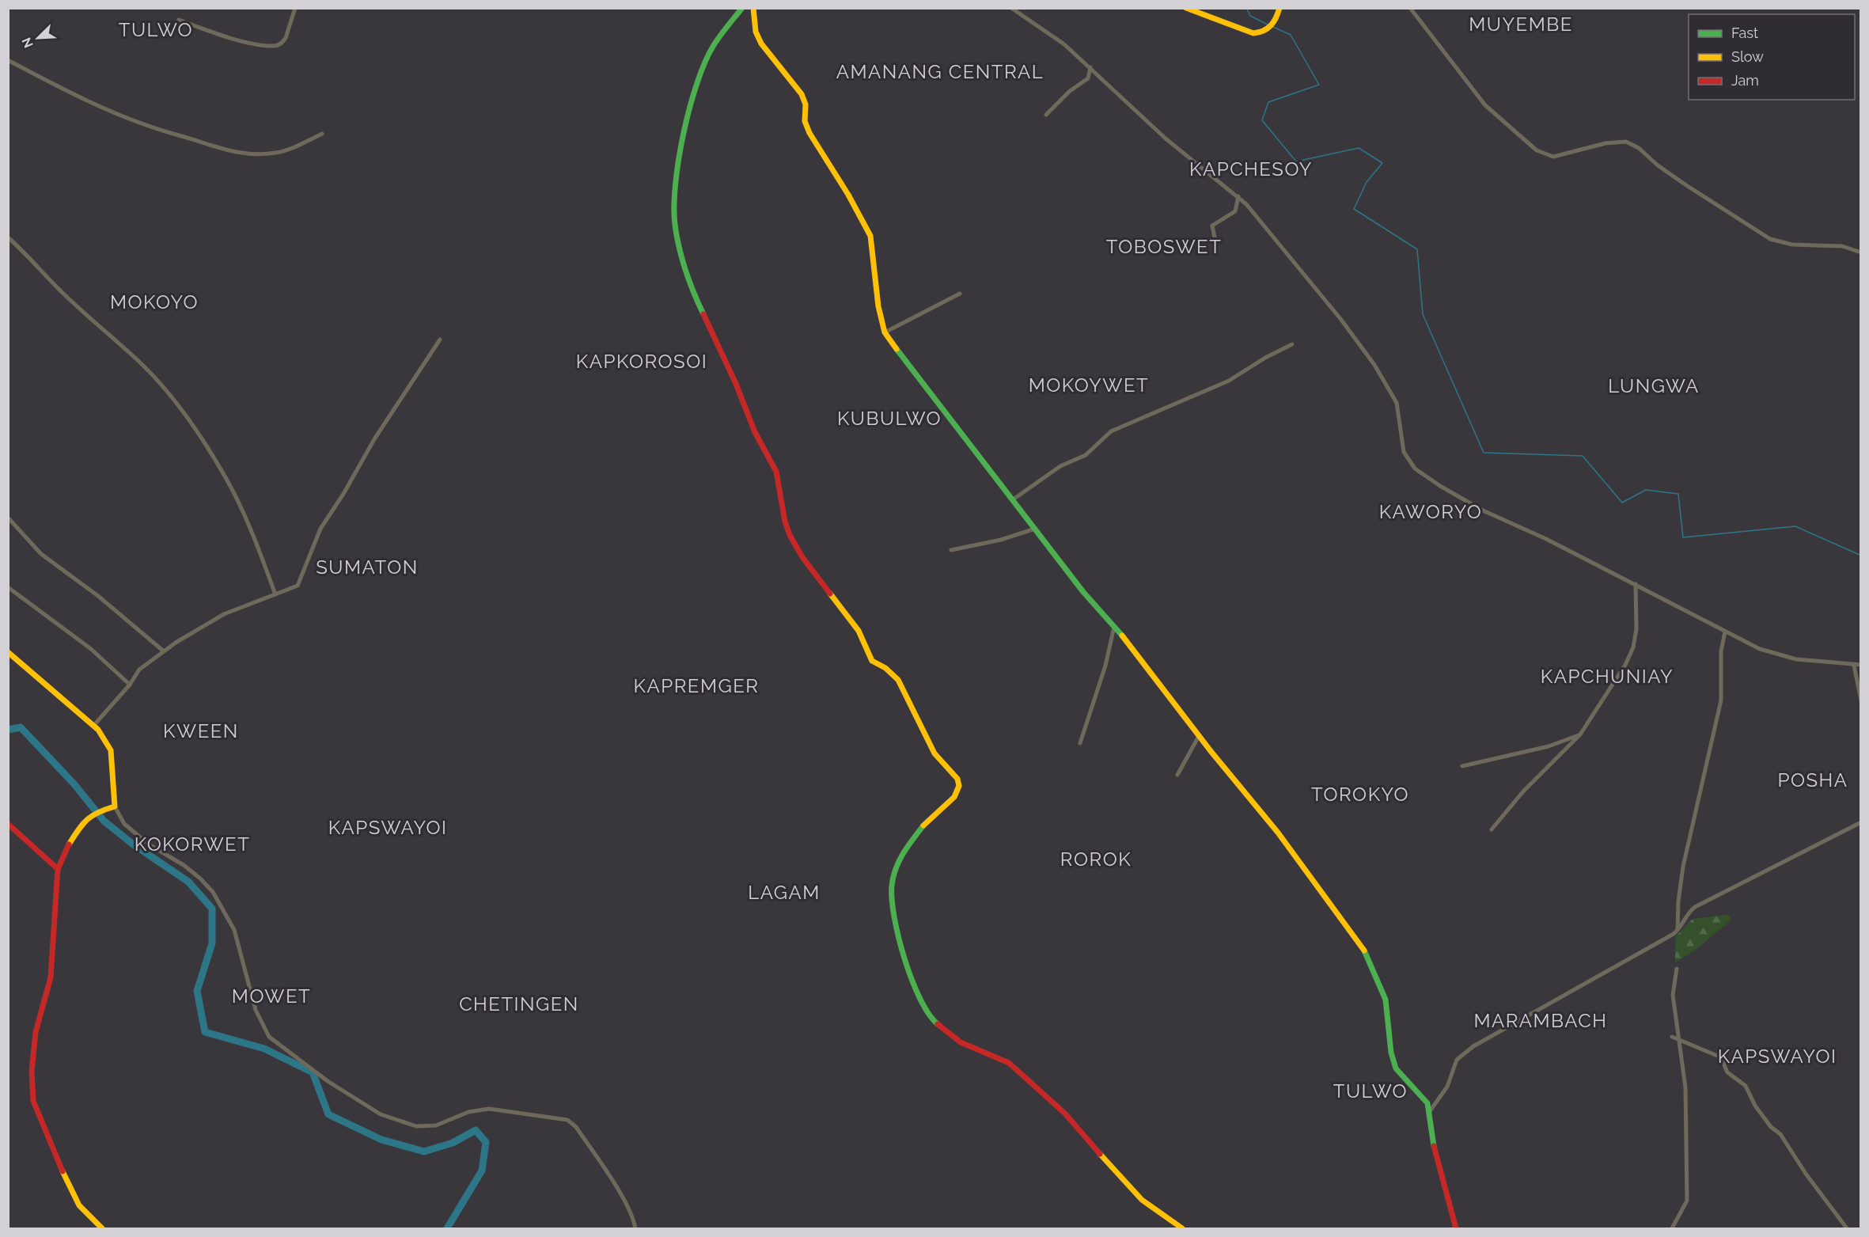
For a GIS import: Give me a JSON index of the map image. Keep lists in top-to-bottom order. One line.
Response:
{"districts":["MUYEMBE","TULWO","AMANANG CENTRAL","KAPCHESOY","TOBOSWET","MOKOYO","KAPKOROSOI","MOKOYWET","LUNGWA","KUBULWO","KAWORYO","SUMATON","KAPCHUNIAY","KAPREMGER","KWEEN","POSHA","TOROKYO","KAPSWAYOI","KOKORWET","ROROK","LAGAM","MOWET","CHETINGEN","MARAMBACH","KAPSWAYOI","TULWO"],"legend":["Fast","Slow","Jam"],"north":"bottom left"}
